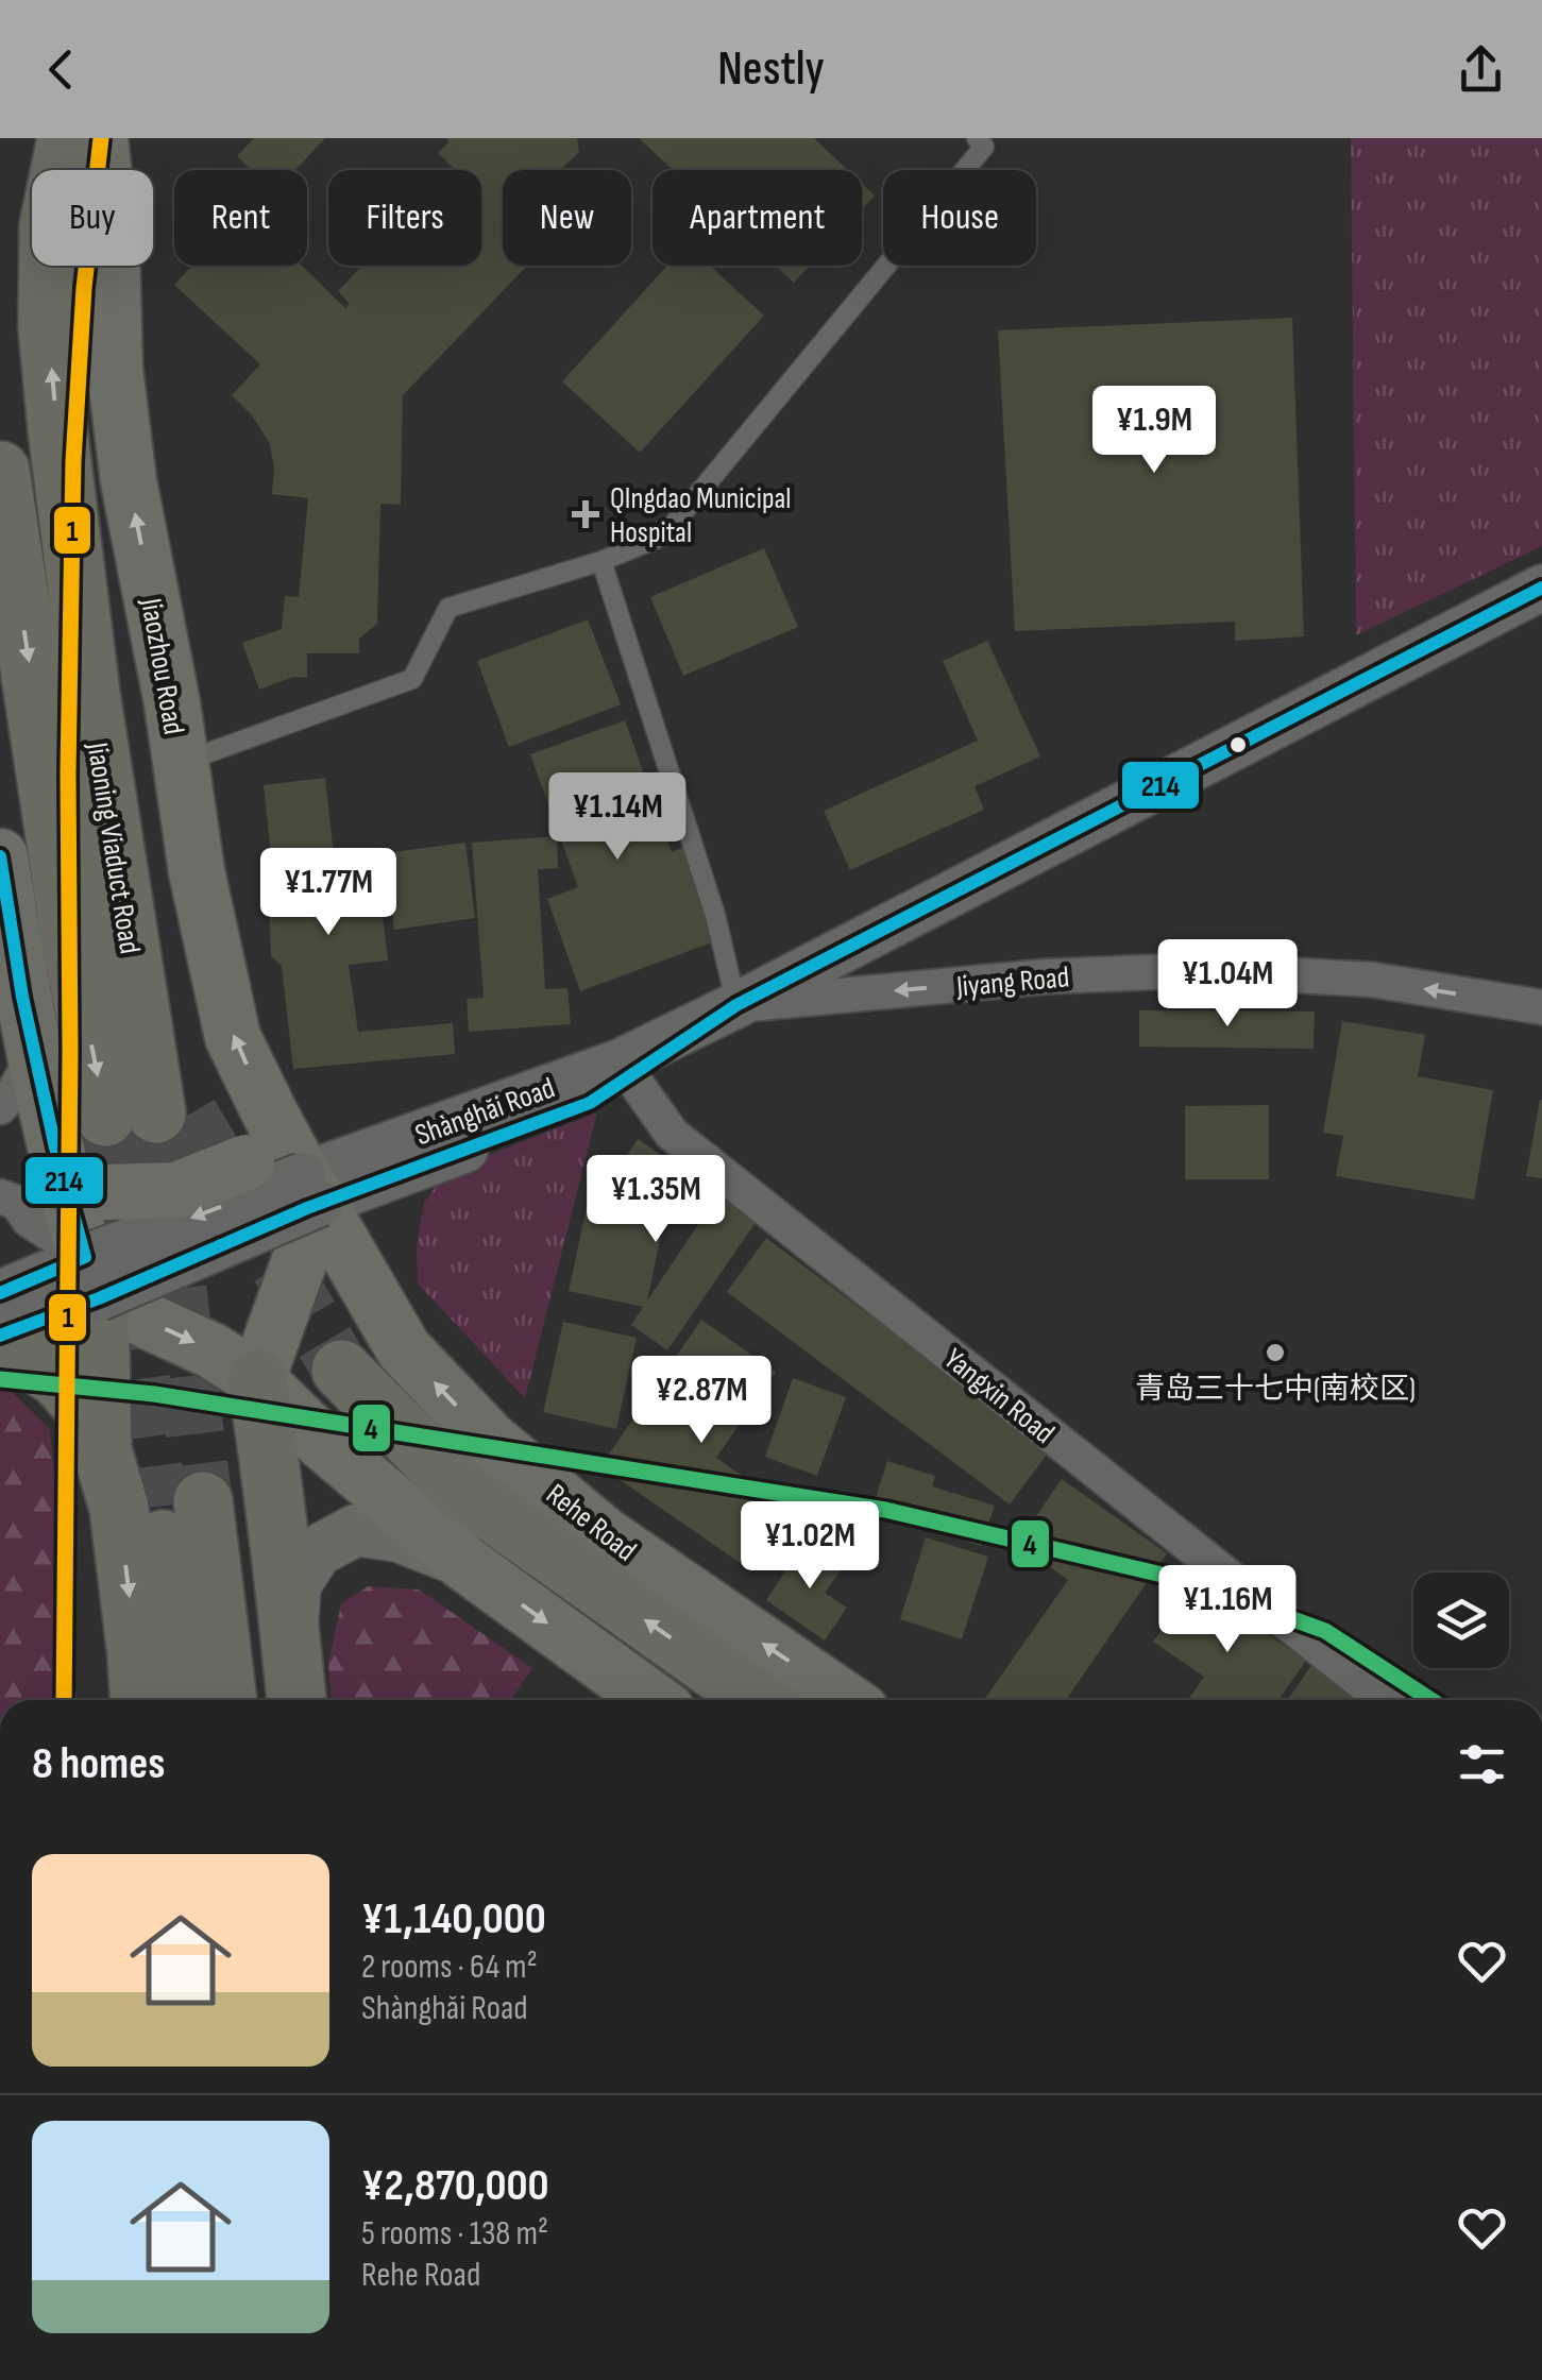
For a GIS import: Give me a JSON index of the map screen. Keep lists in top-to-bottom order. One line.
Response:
{"streets":{"highway":["Jiaoning Viaduct Road"],"main road":["Jiaozhou Road","Rehe Road"],"street":["Jiyang Road","Yangxin Road"]},"crossings":[["Jiaozhou Road","Rehe Road"]],"one_way":["Jiyang Road"],"places":{"health":["QIngdao Municipal Hospital"],"other":["青岛三十七中(南校区)"]},"lines":["transit line 1","transit line 214","transit line 4"],"page":{"header":"Nestly","chip":["Buy","Rent","Filters","New","Apartment","House"],"price":["¥1.9M","¥1.14M","¥1.77M","¥1.04M","¥1.35M","¥2.87M","¥1.02M","¥1.16M"],"heading":"8 homes","list":[{"name":"¥1,140,000","note":"2 rooms · 64 m² · Shànghǎi Road"},{"name":"¥2,870,000","note":"5 rooms · 138 m² · Rehe Road"}]}}
